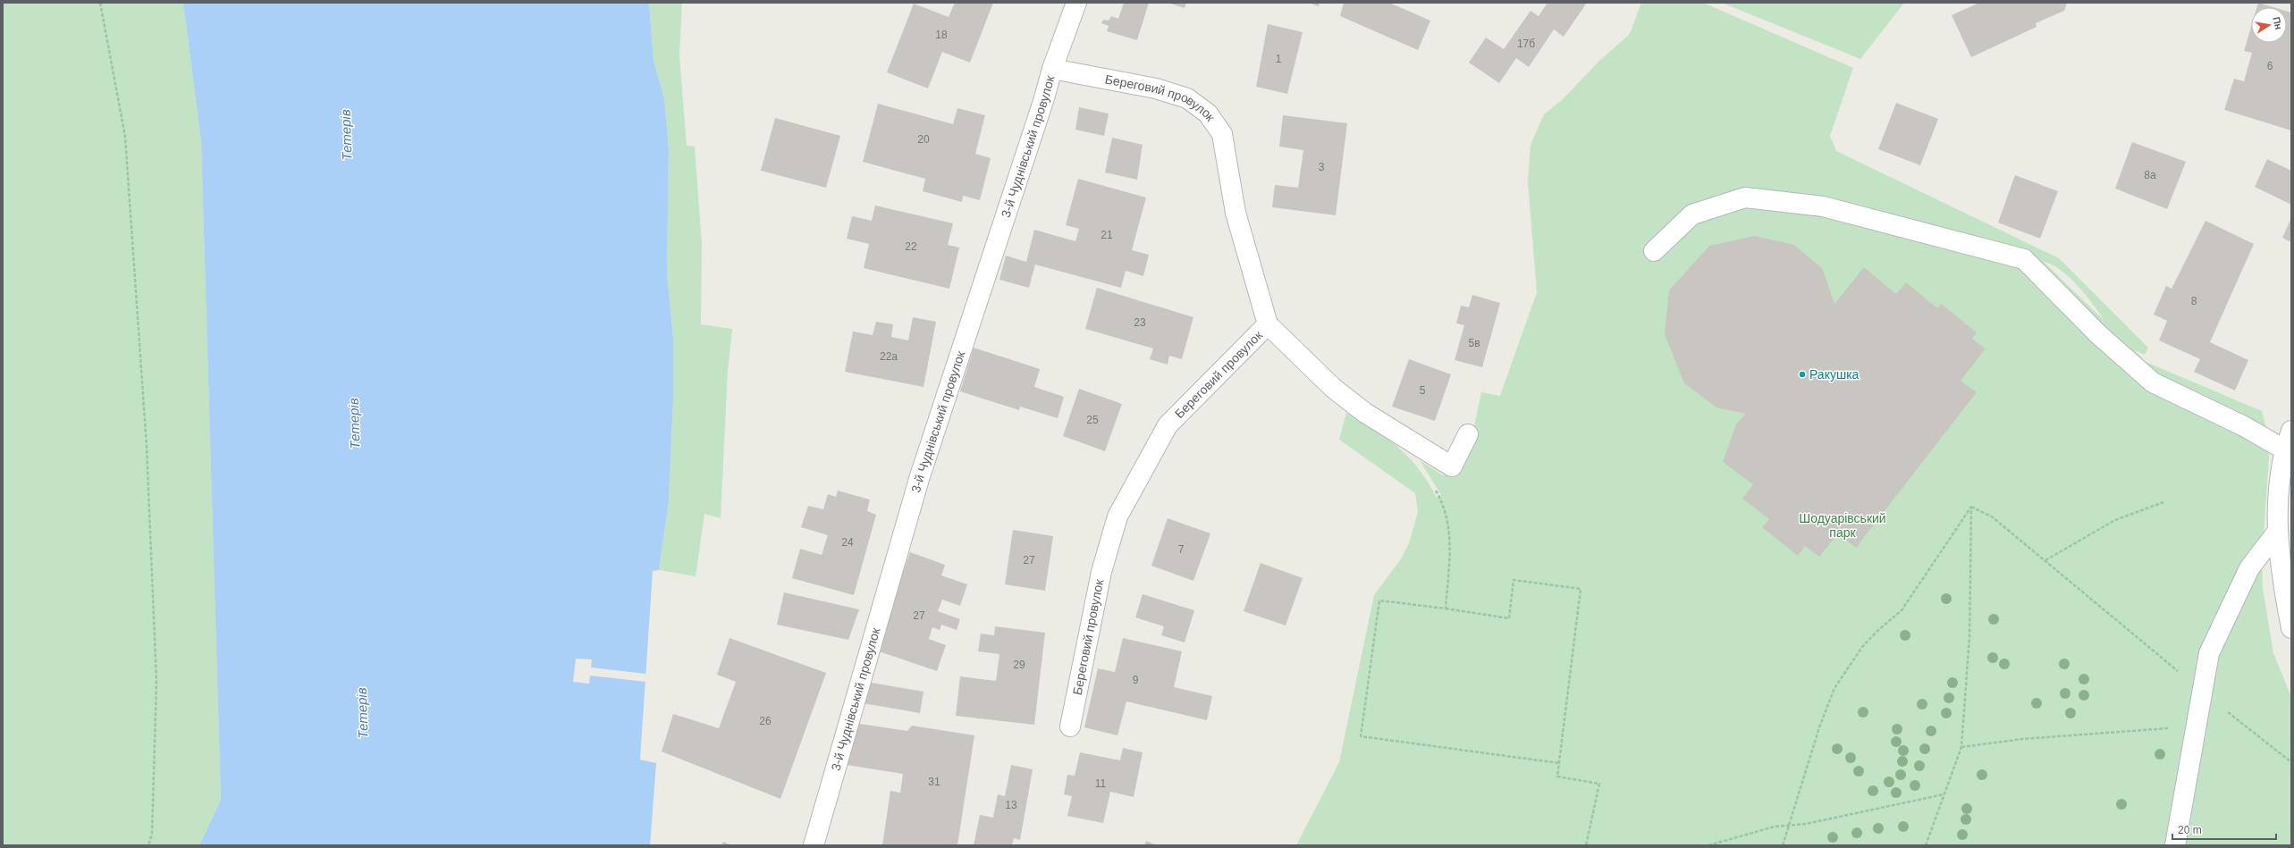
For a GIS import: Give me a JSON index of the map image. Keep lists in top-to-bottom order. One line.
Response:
{"streets":{"street":["Береговий провулок","3-й Чуднівський провулок"]},"crossings":[["Береговий провулок","3-й Чуднівський провулок"]],"water":["Тетерів"],"parks":["Шодуарівський парк"],"places":["Ракушка"],"house_numbers":["18","17б","1","6","20","3","8а","21","22","8","23","5в","22а","5","25","24","7","27","27","29","9","26","31","11","13"],"scale_bar":"20 m","north":"right"}
